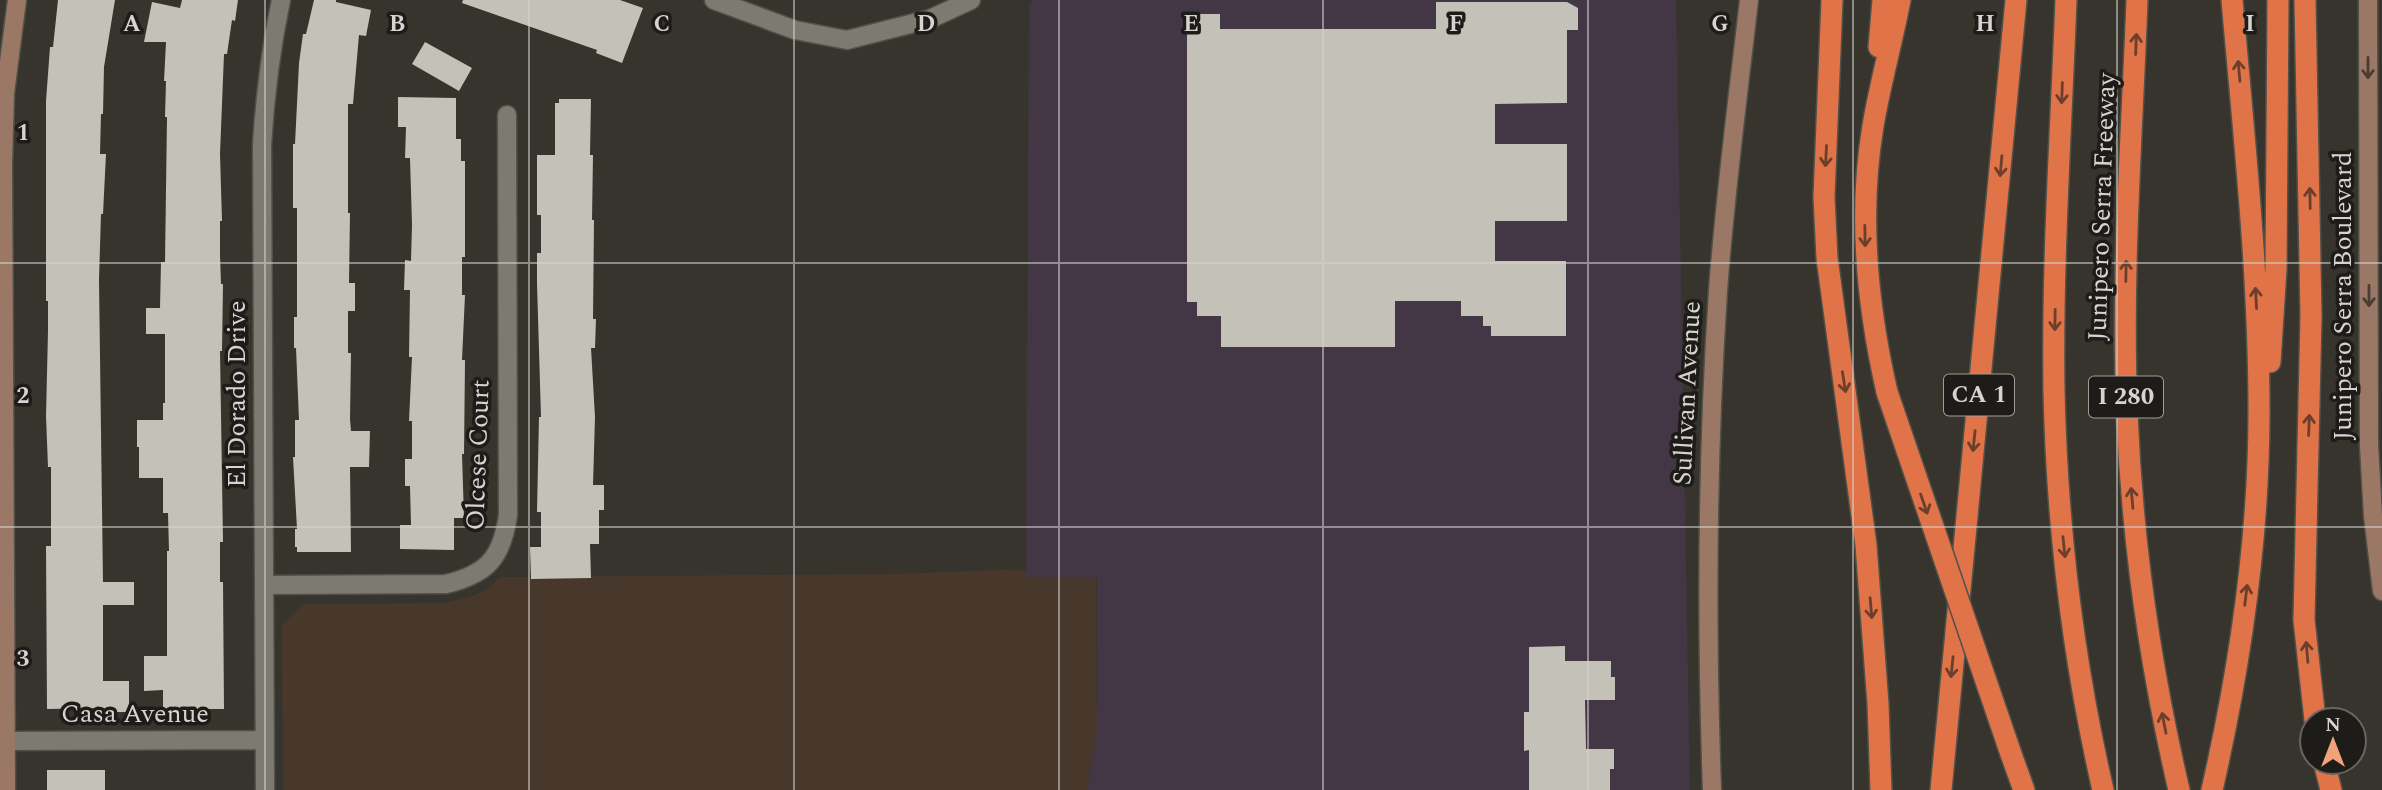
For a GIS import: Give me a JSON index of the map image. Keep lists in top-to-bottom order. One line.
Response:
{"streets":{"highway":["Junipero Serra Freeway","CA 1","I 280"],"street":["Junipero Serra Boulevard","Sullivan Avenue","El Dorado Drive","Olcese Court","Casa Avenue"]},"crossings":[["El Dorado Drive","Olcese Court"],["El Dorado Drive","Casa Avenue"]],"one_way":["Junipero Serra Boulevard"],"north":"top","grid":{"columns":["A","B","C","D","E","F","G","H","I"],"rows":["1","2","3"]}}
